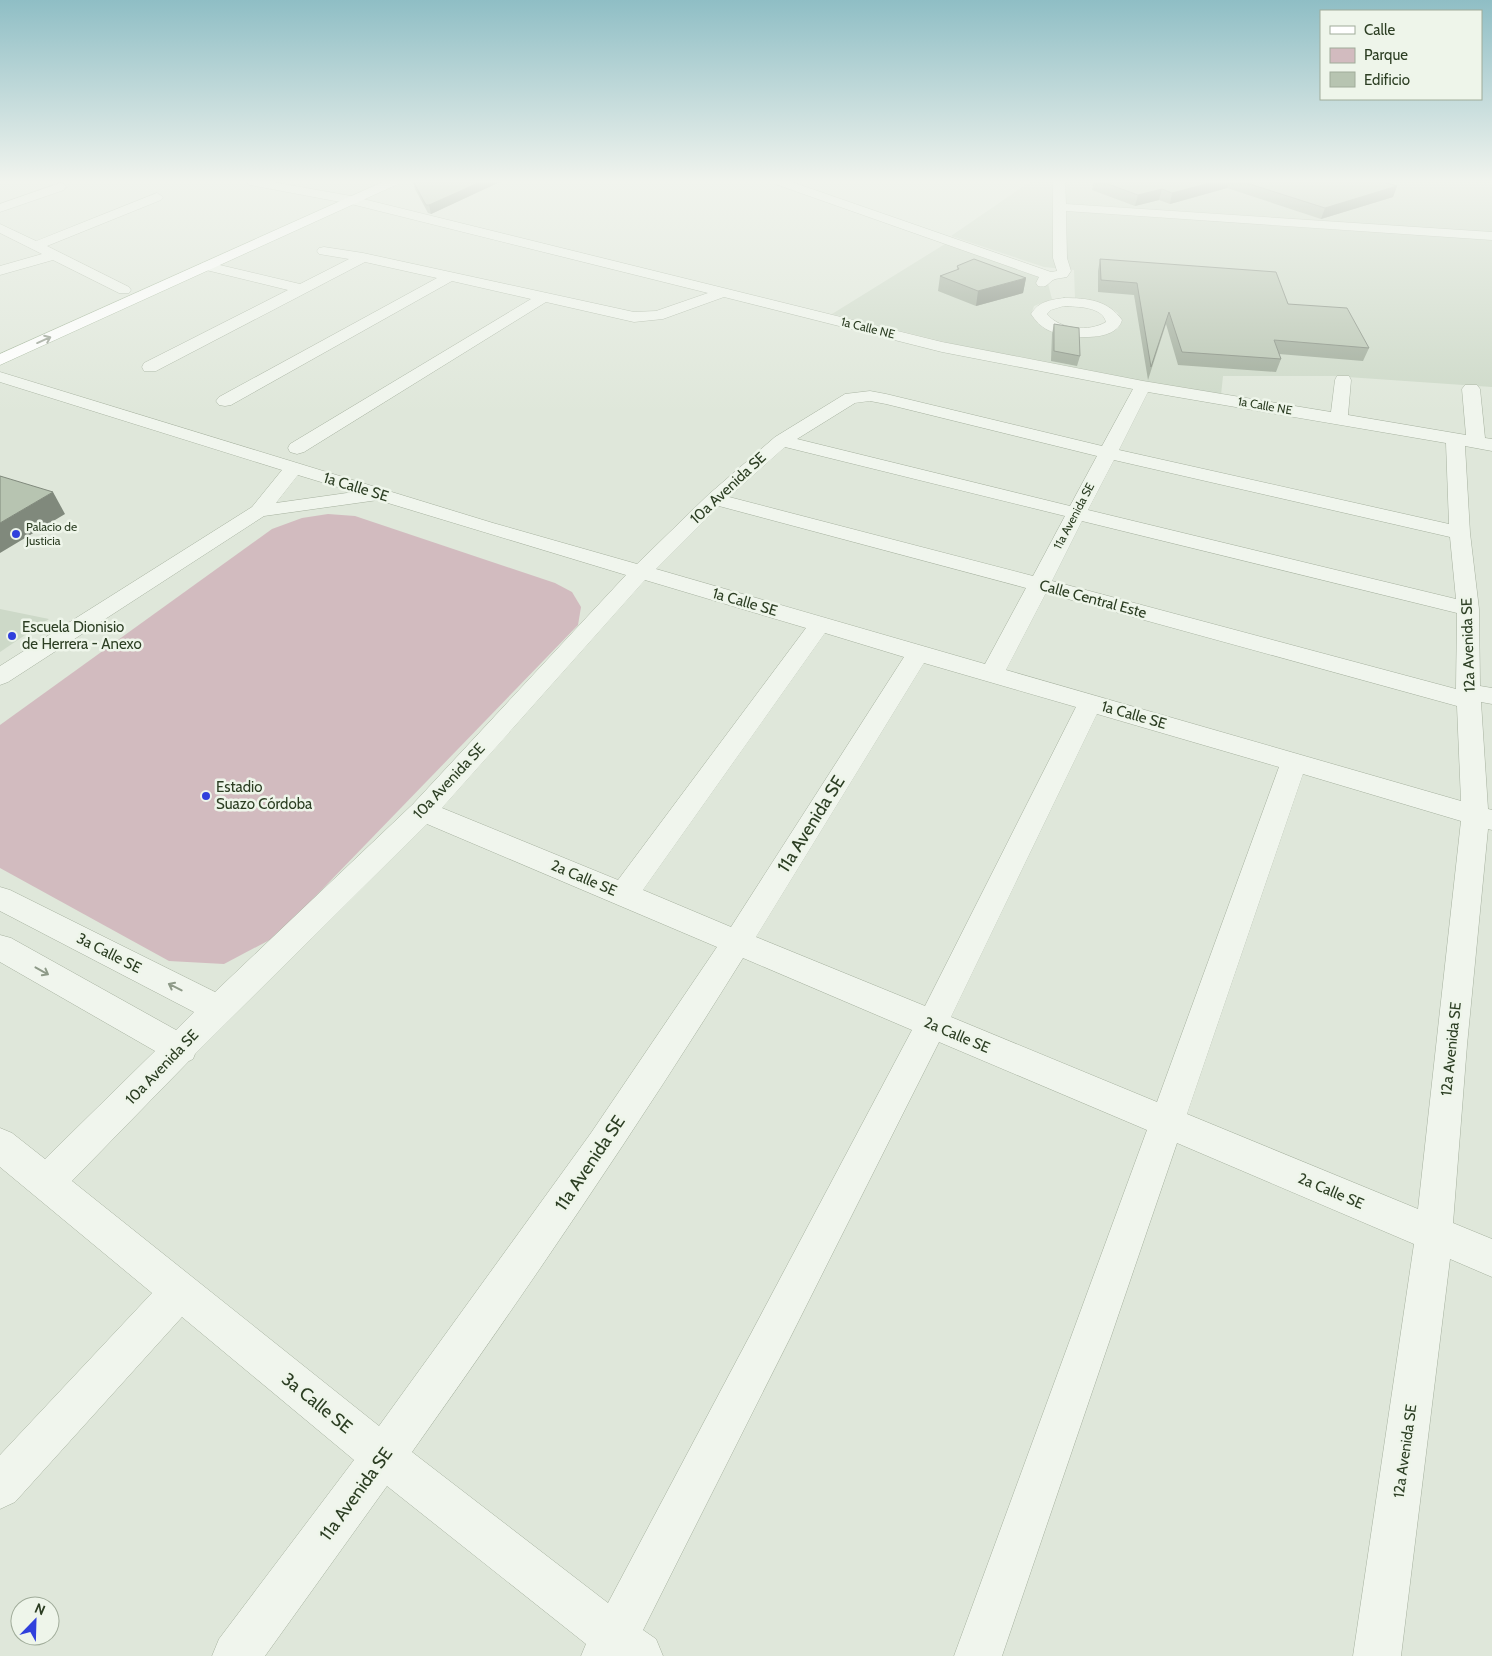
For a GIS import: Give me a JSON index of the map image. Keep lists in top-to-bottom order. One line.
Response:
{"streets":{"street":["1a Calle NE","1a Calle SE","10a Avenida SE","11a Avenida SE","Calle Central Este","12a Avenida SE","2a Calle SE","3a Calle SE"]},"crossings":[["1a Calle NE","11a Avenida SE"],["1a Calle NE","12a Avenida SE"],["1a Calle SE","10a Avenida SE"],["1a Calle SE","11a Avenida SE"],["1a Calle SE","12a Avenida SE"],["10a Avenida SE","11a Avenida SE"],["10a Avenida SE","Calle Central Este"],["10a Avenida SE","2a Calle SE"],["10a Avenida SE","3a Calle SE"],["11a Avenida SE","Calle Central Este"],["11a Avenida SE","2a Calle SE"],["11a Avenida SE","3a Calle SE"],["Calle Central Este","12a Avenida SE"],["12a Avenida SE","2a Calle SE"]],"places":["Palacio de Justicia","Escuela Dionisio de Herrera - Anexo","Estadio Suazo Córdoba"],"legend":["Calle","Parque","Edificio"],"north":"top right"}
